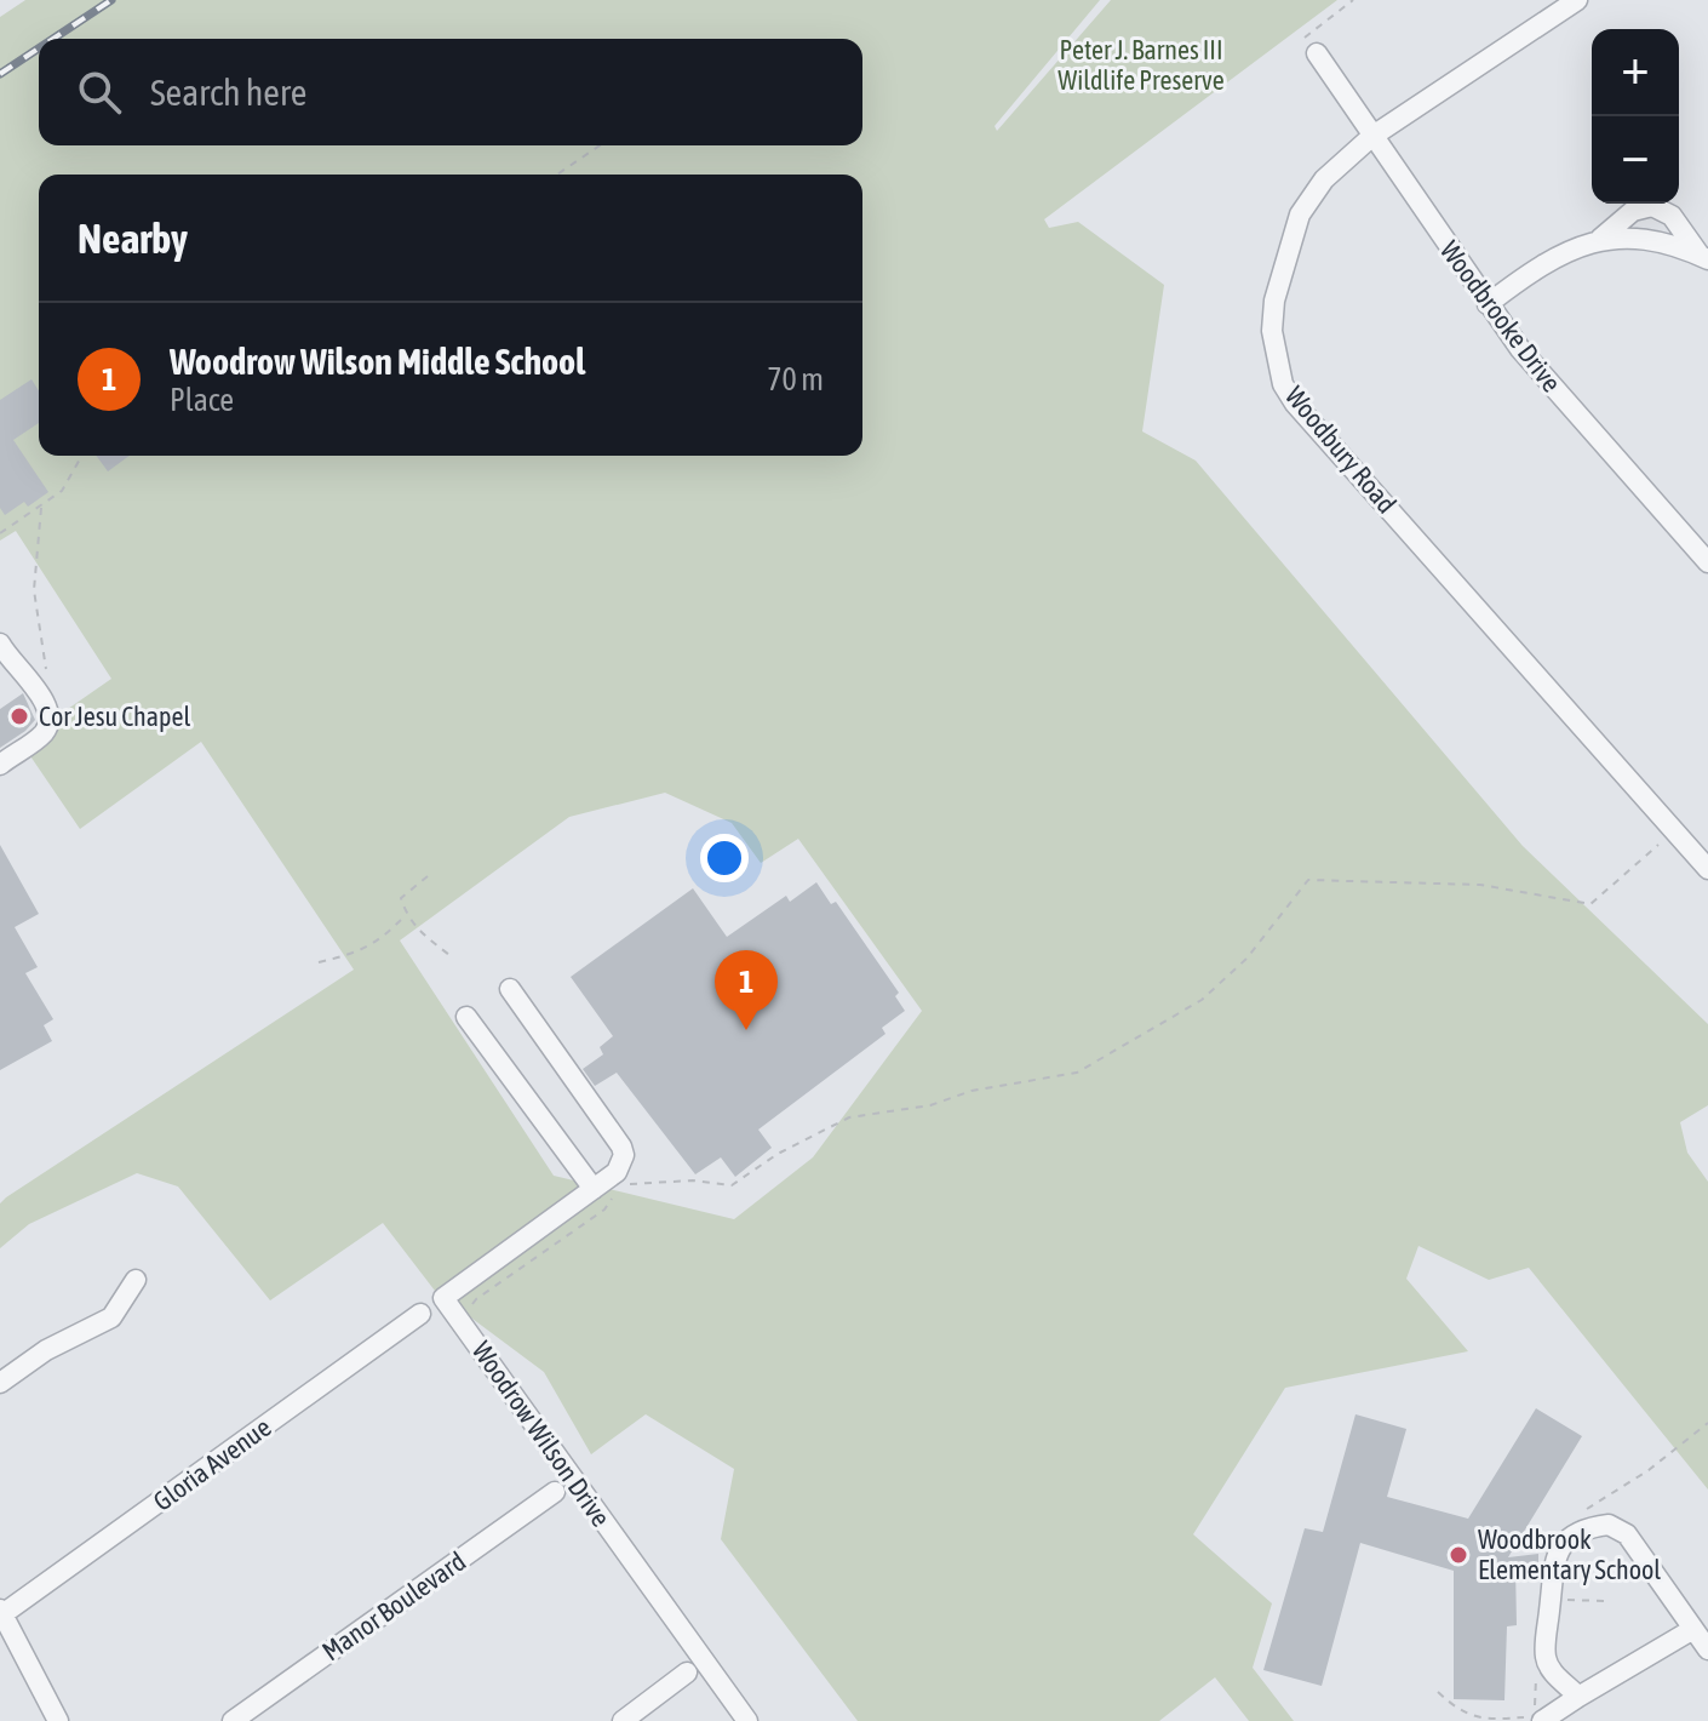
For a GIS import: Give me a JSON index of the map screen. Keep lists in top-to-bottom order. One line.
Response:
{"streets":{"street":["Woodbrooke Drive","Woodbury Road","Woodrow Wilson Drive","Gloria Avenue","Manor Boulevard"]},"crossings":[["Woodbrooke Drive","Woodbury Road"]],"parks":["Peter J. Barnes III Wildlife Preserve"],"places":["Cor Jesu Chapel","Woodbrook Elementary School"],"page":{"map_buttons":["+","−"],"search":"Search here","heading":"Nearby","list":[{"mark":"1","name":"Woodrow Wilson Middle School","note":"Place","value":"70 m"}],"pins":"1"}}
